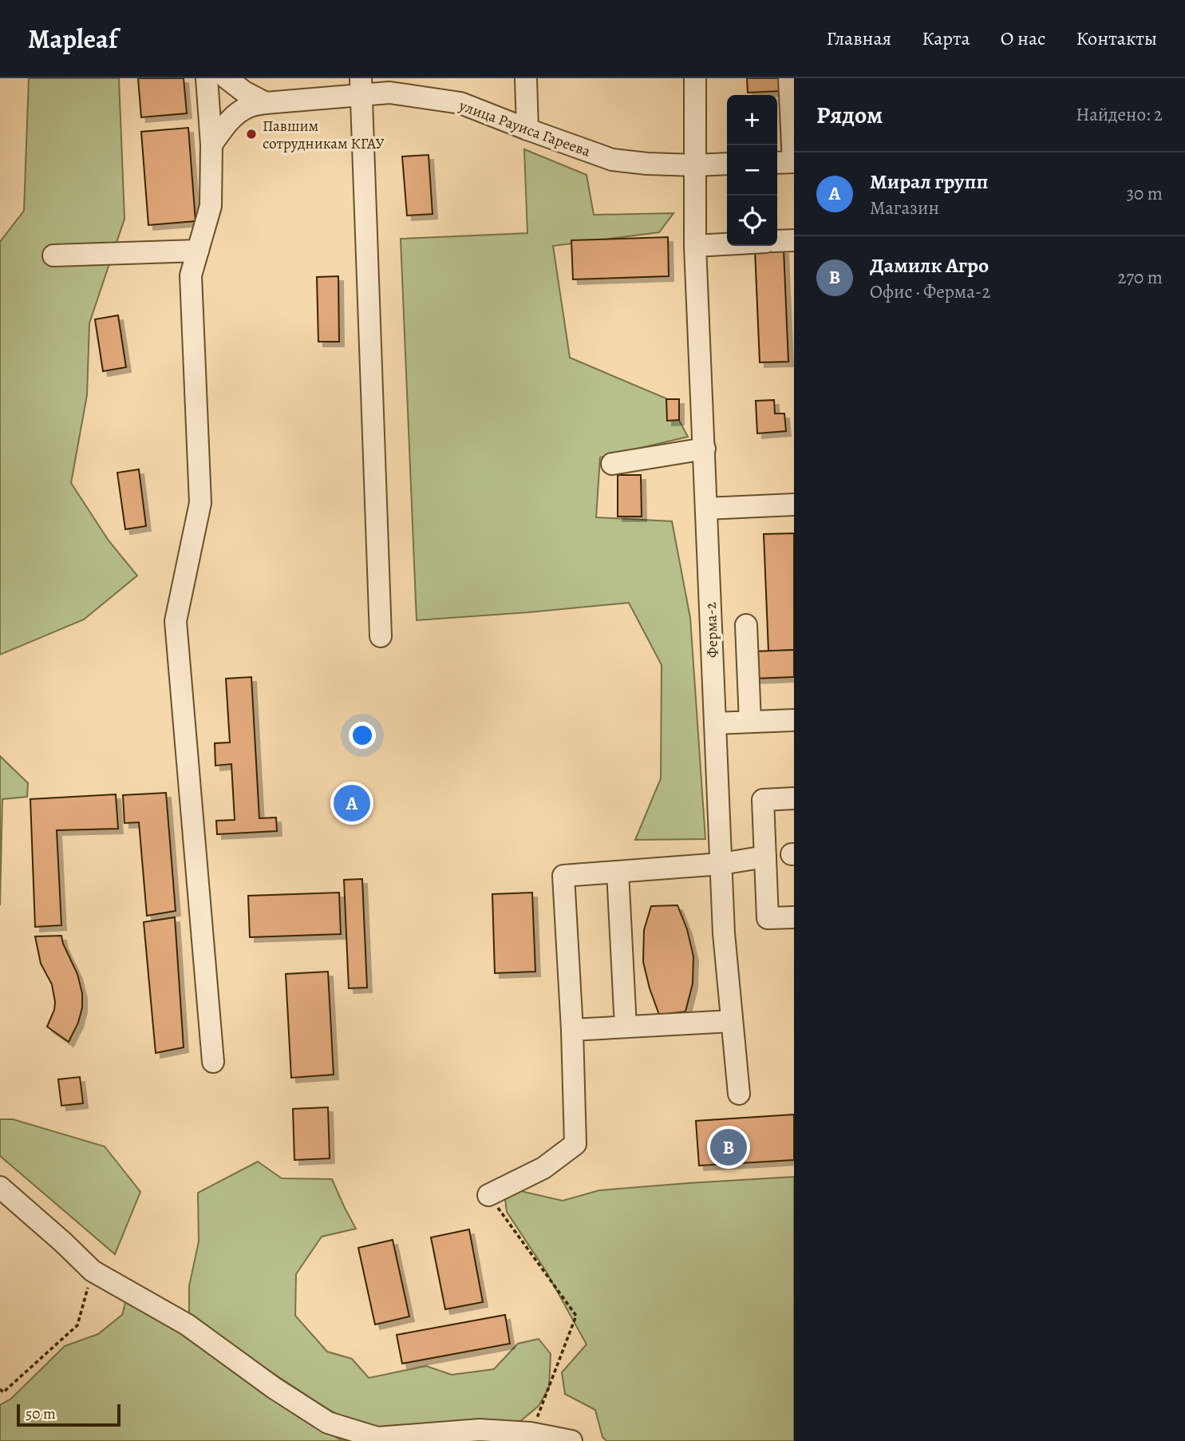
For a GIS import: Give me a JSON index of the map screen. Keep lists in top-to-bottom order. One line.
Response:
{"streets":{"street":["улица Рауиса Гареева","Ферма-2"]},"crossings":[["улица Рауиса Гареева","Ферма-2"]],"places":["Павшим сотрудникам КГАУ"],"scale_bar":"50 m","page":{"header":"Mapleaf","nav":["Главная","Карта","О нас","Контакты"],"heading":["Рядом","Найдено: 2"],"map_buttons":["+","−"],"list":[{"mark":"A","name":"Мирал групп","note":"Магазин","value":"30 m"},{"mark":"B","name":"Дамилк Агро","note":"Офис · Ферма-2","value":"270 m"}],"pins":["A","B"],"scale":"50 m"}}
